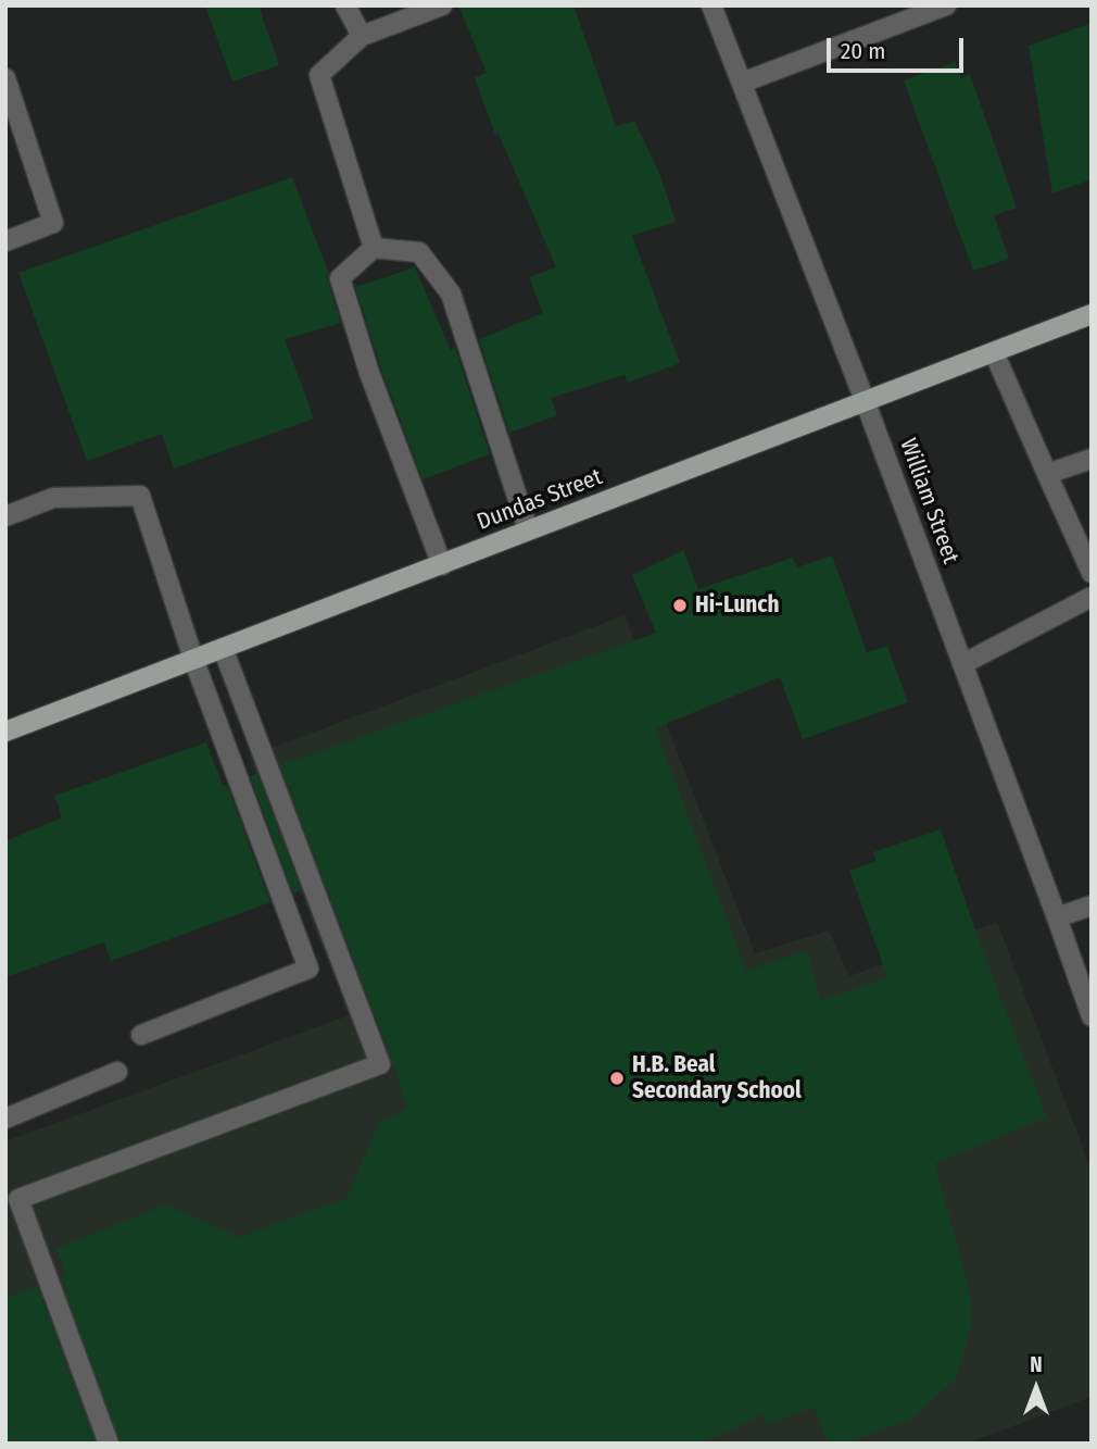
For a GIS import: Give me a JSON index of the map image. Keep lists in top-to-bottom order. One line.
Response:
{"streets":{"main road":["Dundas Street"],"street":["William Street"]},"crossings":[["Dundas Street","William Street"]],"places":["Hi-Lunch","H.B. Beal Secondary School"],"scale_bar":"20 m","north":"top"}
